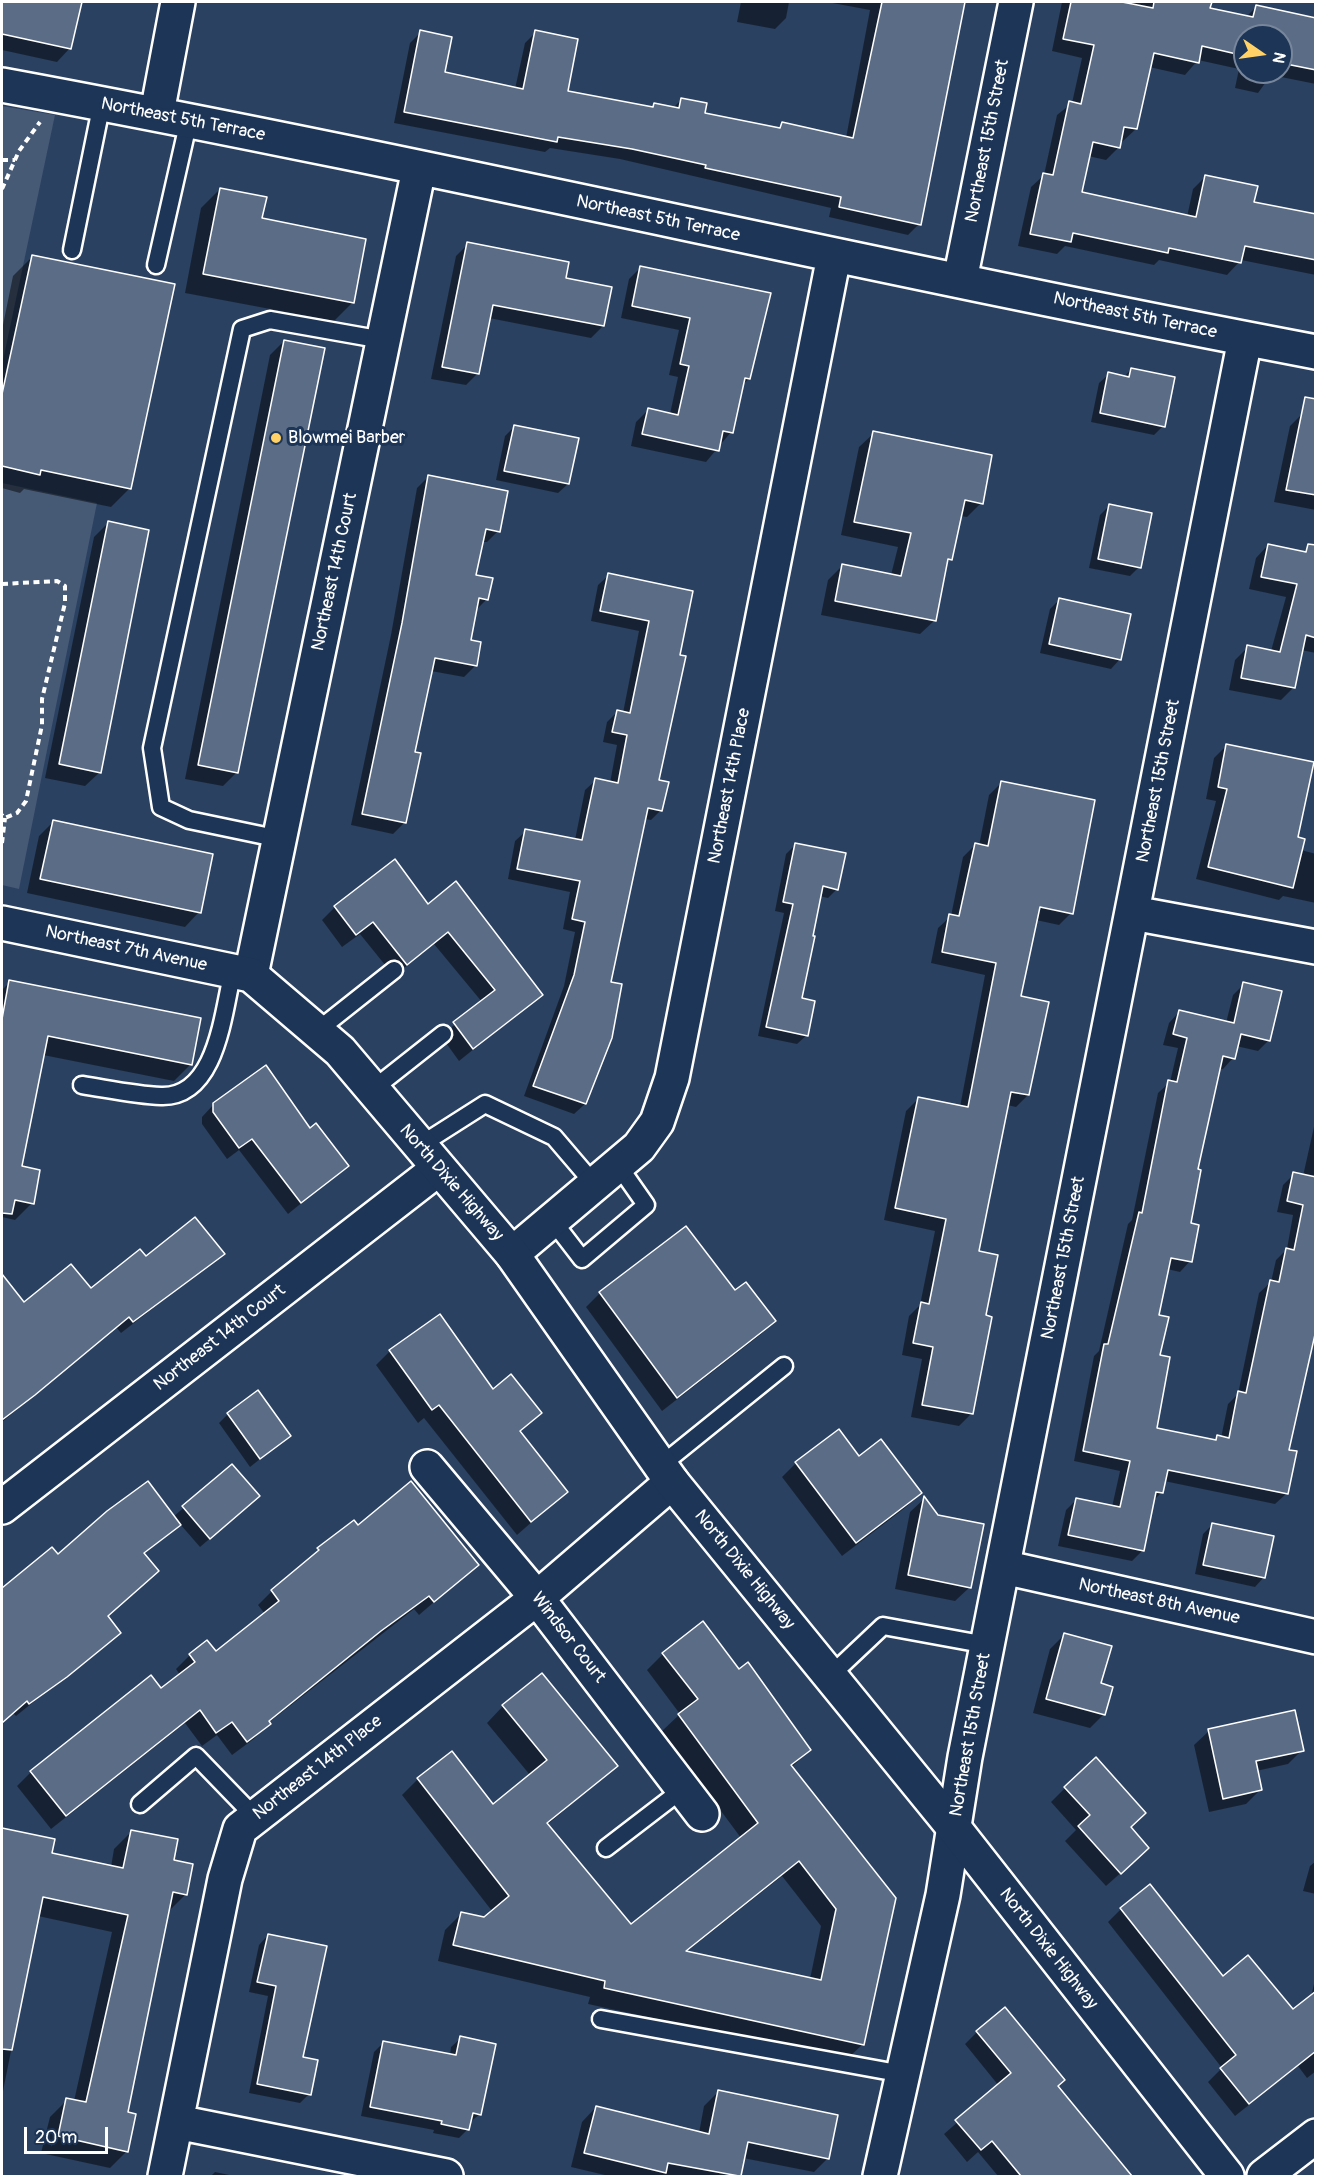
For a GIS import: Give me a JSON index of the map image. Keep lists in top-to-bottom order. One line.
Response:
{"streets":{"street":["Northeast 5th Terrace","Northeast 15th Street","Northeast 14th Court","Northeast 14th Place","Northeast 7th Avenue","North Dixie Highway","Northeast 8th Avenue","Windsor Court"]},"crossings":[["Northeast 5th Terrace","Northeast 15th Street"],["Northeast 5th Terrace","Northeast 14th Court"],["Northeast 5th Terrace","Northeast 14th Place"],["Northeast 15th Street","North Dixie Highway"],["Northeast 15th Street","Northeast 8th Avenue"],["Northeast 14th Court","Northeast 7th Avenue"],["Northeast 14th Court","North Dixie Highway"],["Northeast 14th Place","North Dixie Highway"],["Northeast 14th Place","Windsor Court"],["Northeast 7th Avenue","North Dixie Highway"]],"places":["Blowmei Barber"],"scale_bar":"20 m","north":"right"}
